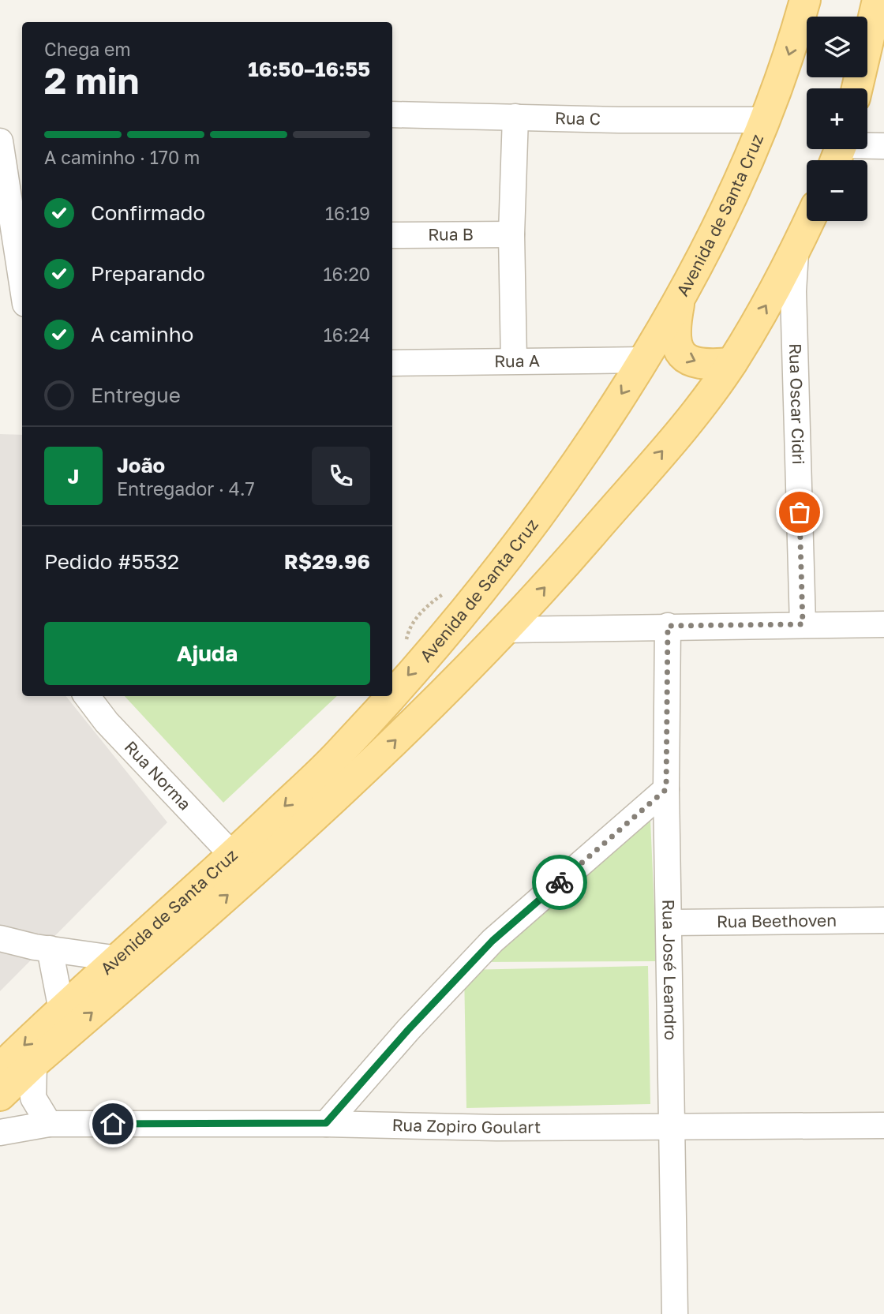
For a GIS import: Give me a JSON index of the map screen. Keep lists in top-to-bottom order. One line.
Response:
{"streets":{"main road":["Avenida de Santa Cruz"],"street":["Rua C","Rua B","Rua A","Rua Oscar Cidri","Rua Norma","Rua Beethoven","Rua José Leandro","Rua Zopiro Goulart"]},"crossings":[["Rua C","Avenida de Santa Cruz"],["Avenida de Santa Cruz","Rua A"],["Avenida de Santa Cruz","Rua Oscar Cidri"],["Avenida de Santa Cruz","Rua Norma"],["Rua Beethoven","Rua José Leandro"],["Rua José Leandro","Rua Zopiro Goulart"]],"page":{"map_buttons":["+","−"],"heading":["2 min","Chega em","16:50–16:55"],"panel":["João","Entregador · 4.7","Pedido #5532","R$29.96"],"bar":"A caminho · 170 m","list":[["Confirmado","16:19"],["Preparando","16:20"],["A caminho","16:24"],"Entregue"],"round":"J","buttons":"Ajuda"}}
